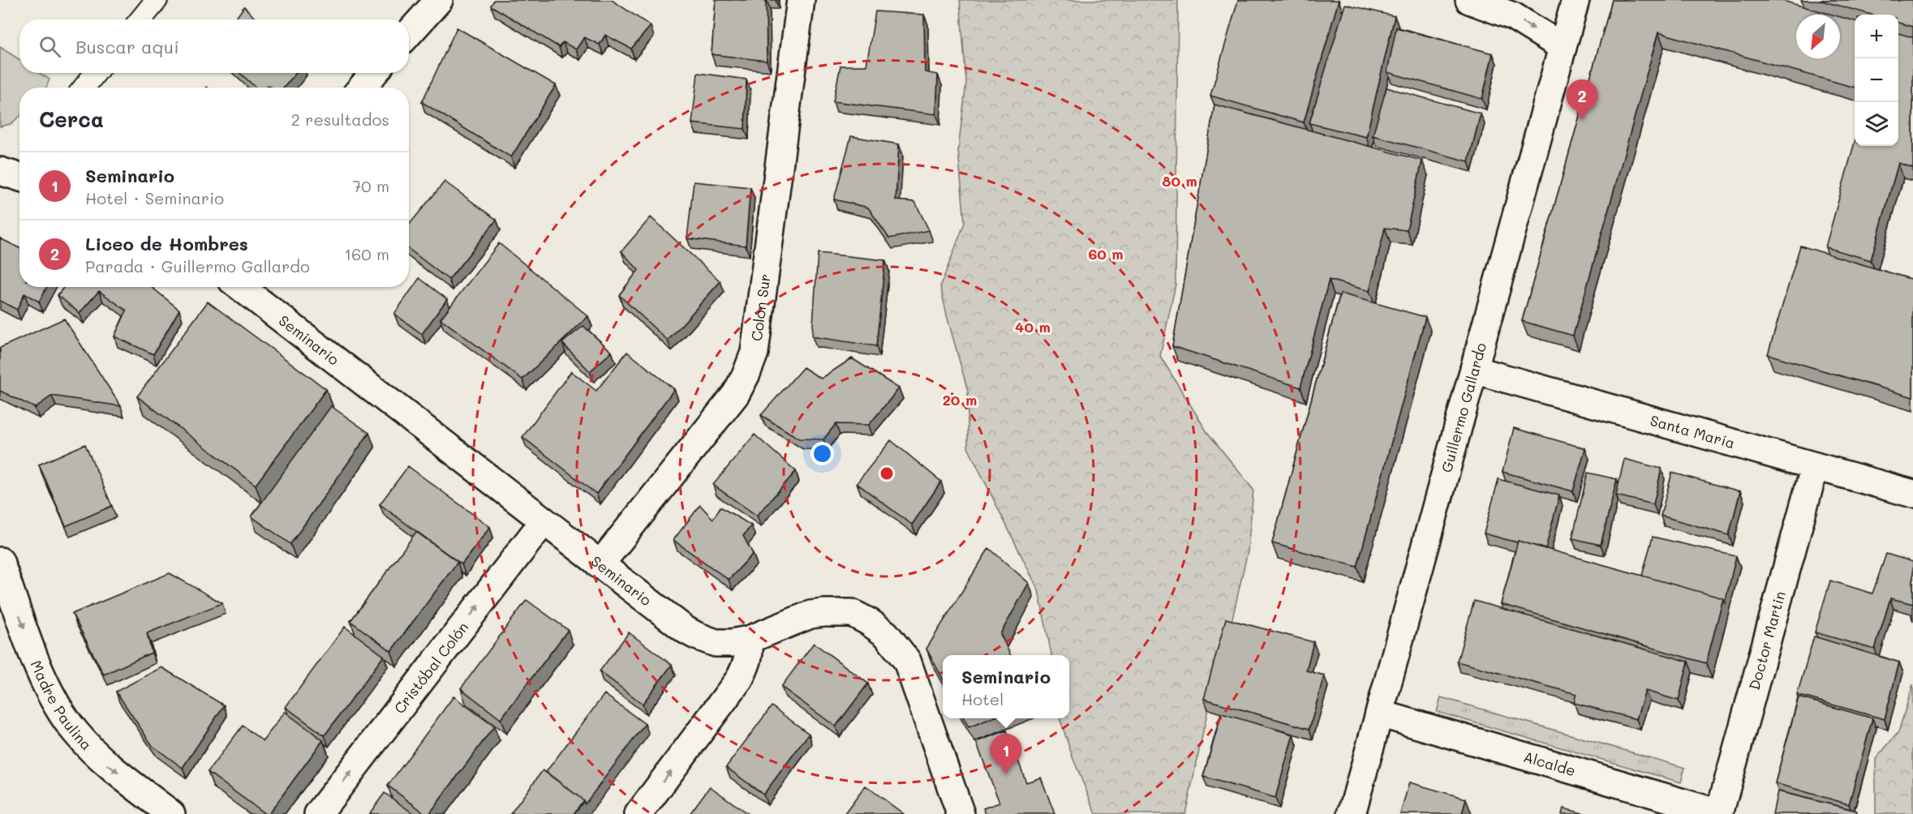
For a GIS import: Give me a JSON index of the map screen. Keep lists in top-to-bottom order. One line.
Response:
{"streets":{"street":["Colón Sur","Seminario","Guillermo Gallardo","Santa María","Doctor Martin","Cristóbal Colón","Madre Paulina","Alcalde"]},"crossings":[["Colón Sur","Seminario"],["Seminario","Cristóbal Colón"],["Guillermo Gallardo","Santa María"],["Guillermo Gallardo","Alcalde"],["Santa María","Doctor Martin"],["Doctor Martin","Alcalde"]],"one_way":["Cristóbal Colón","Madre Paulina"],"north":"bottom left","page":{"map_buttons":["+","−"],"search":"Buscar aquí","pins":["2","1"],"heading":["Cerca","2 resultados"],"list":[{"mark":"1","name":"Seminario","note":"Hotel · Seminario","value":"70 m"},{"mark":"2","name":"Liceo de Hombres","note":"Parada · Guillermo Gallardo","value":"160 m"}],"popup":["Seminario","Hotel"]},"rings":["80 m","60 m","40 m","20 m"]}
